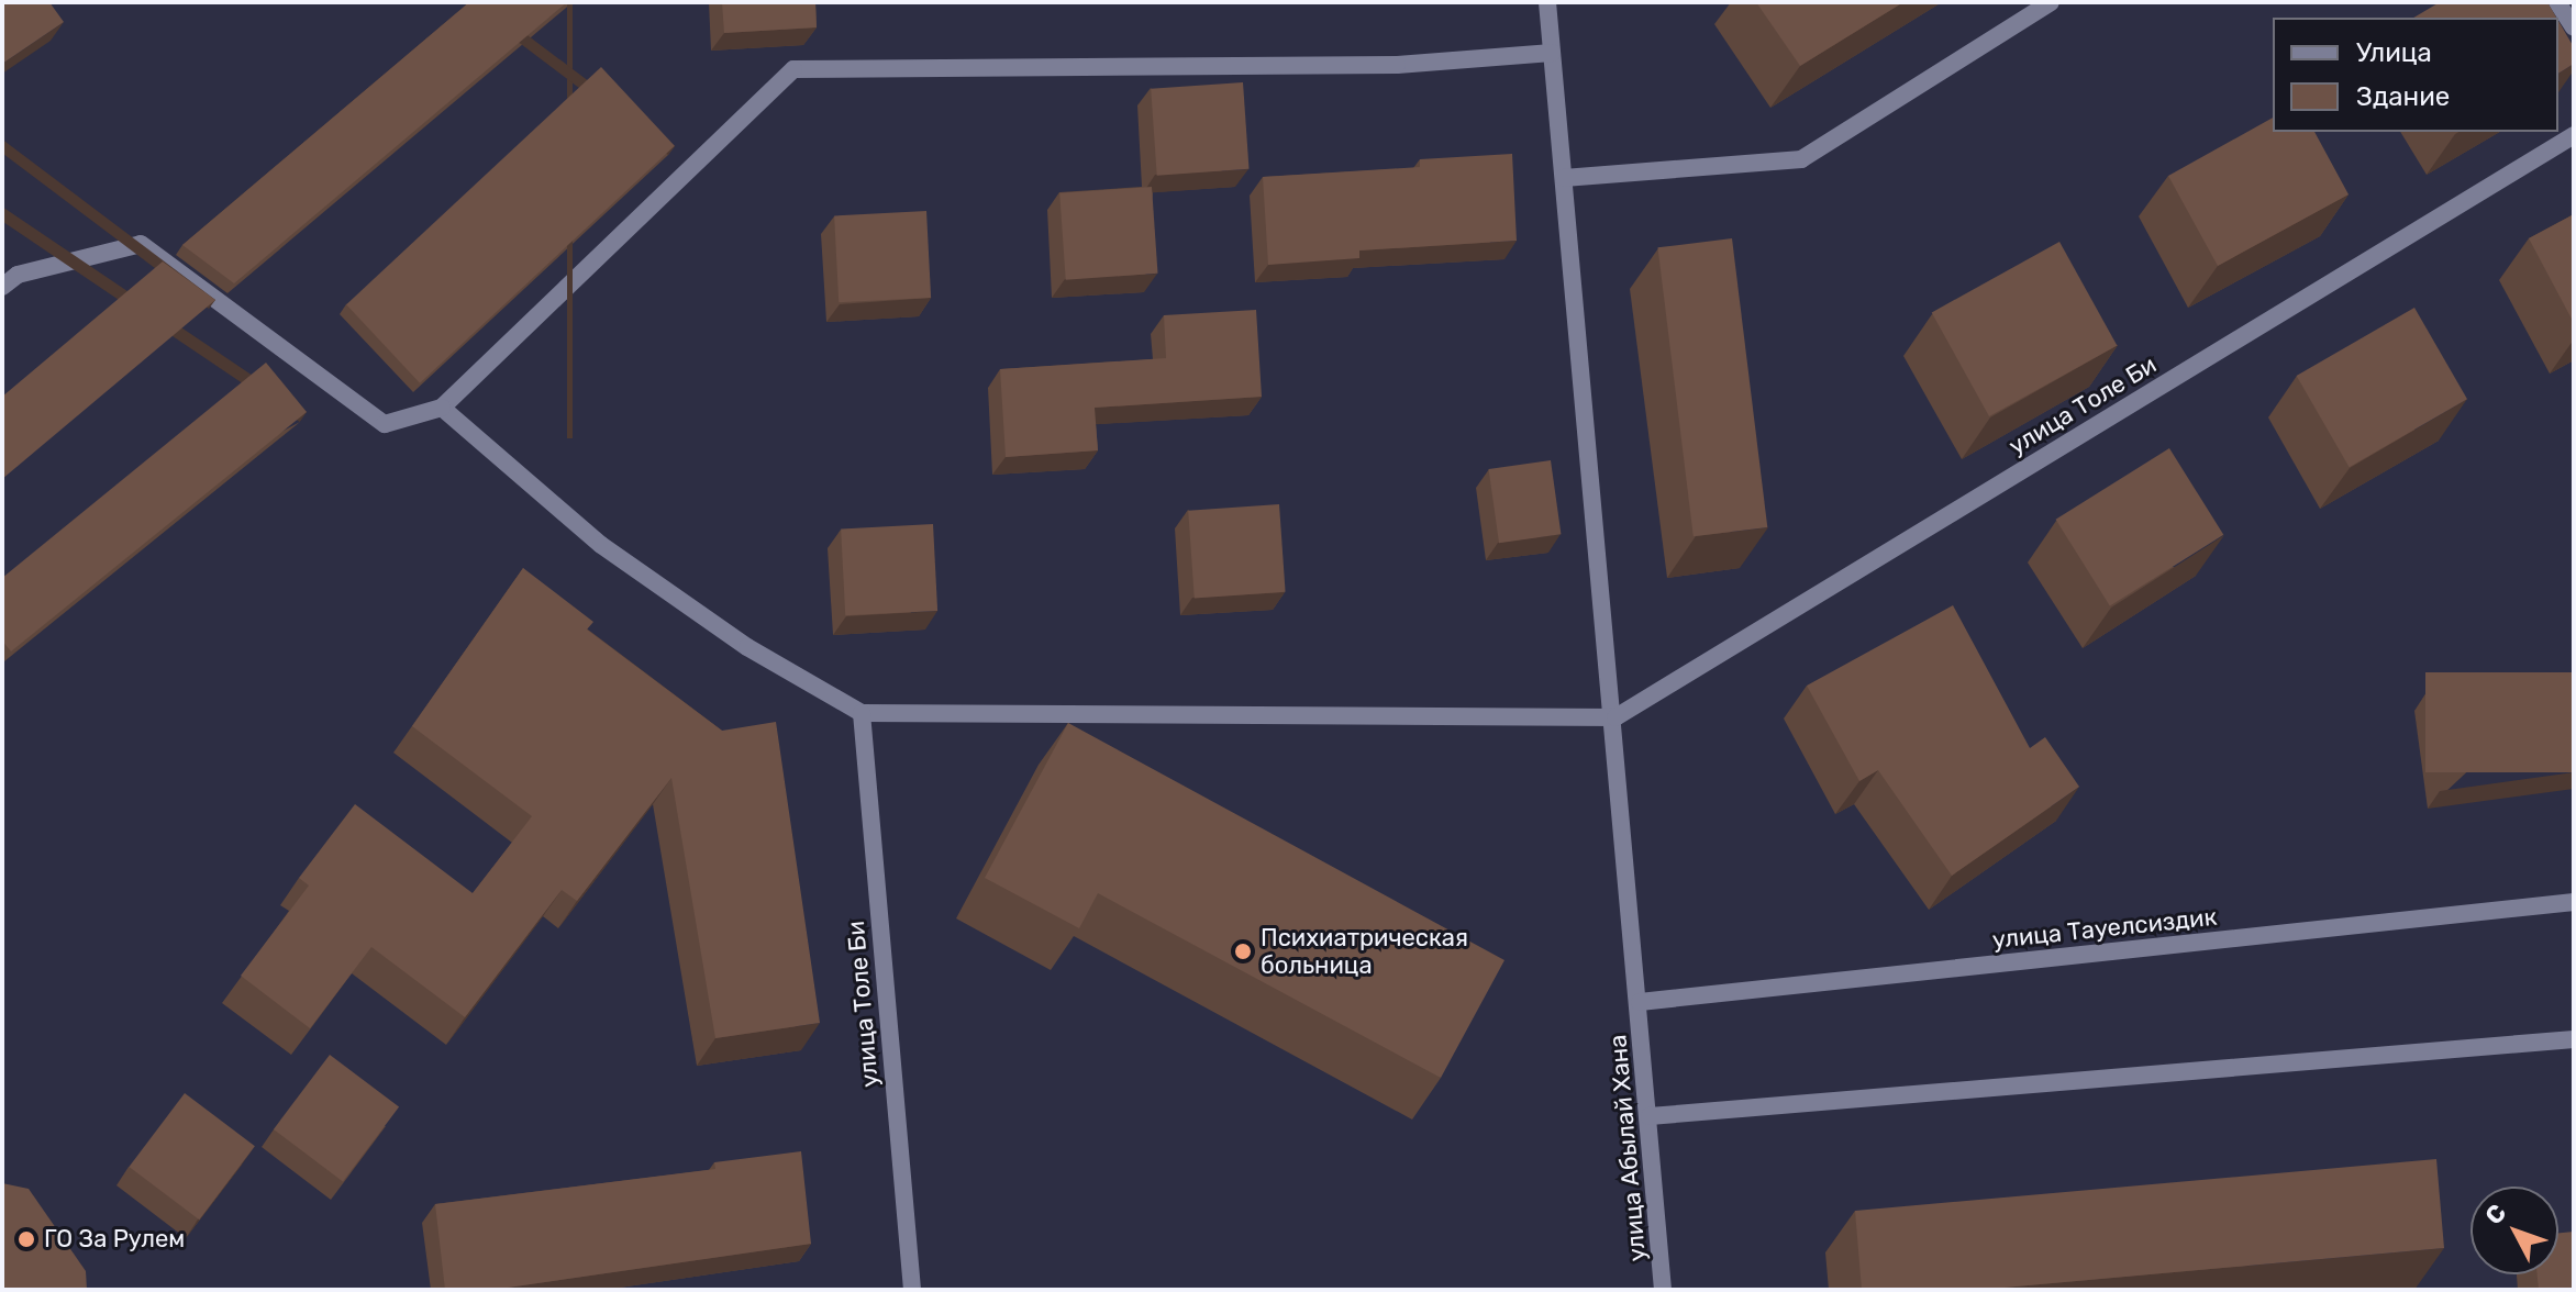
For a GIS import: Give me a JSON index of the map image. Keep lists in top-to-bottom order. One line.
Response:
{"streets":{"street":["улица Толе Би","улица Тауелсиздик","улица Абылай Хана"]},"crossings":[["улица Толе Би","улица Абылай Хана"],["улица Тауелсиздик","улица Абылай Хана"]],"places":["Психиатрическая больница","ГО За Рулем"],"legend":["Улица","Здание"],"north":"top left"}
